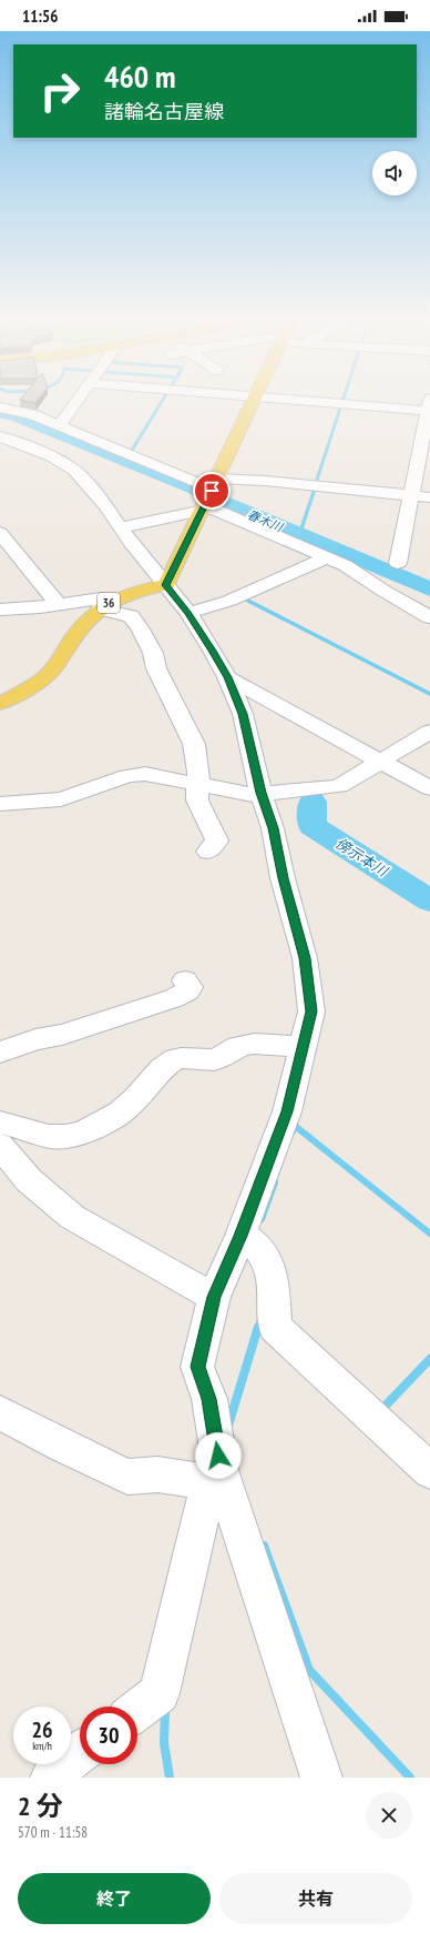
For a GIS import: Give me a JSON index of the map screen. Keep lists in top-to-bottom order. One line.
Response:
{"streets":{"main road":["36"]},"water":["春木川","傍示本川"],"page":{"status":"11:56","turn":["460 m","諸輪名古屋線"],"speed":"26 km/h","limit":"30","heading":["2 分","570 m · 11:58"],"buttons":["終了","共有"]}}
